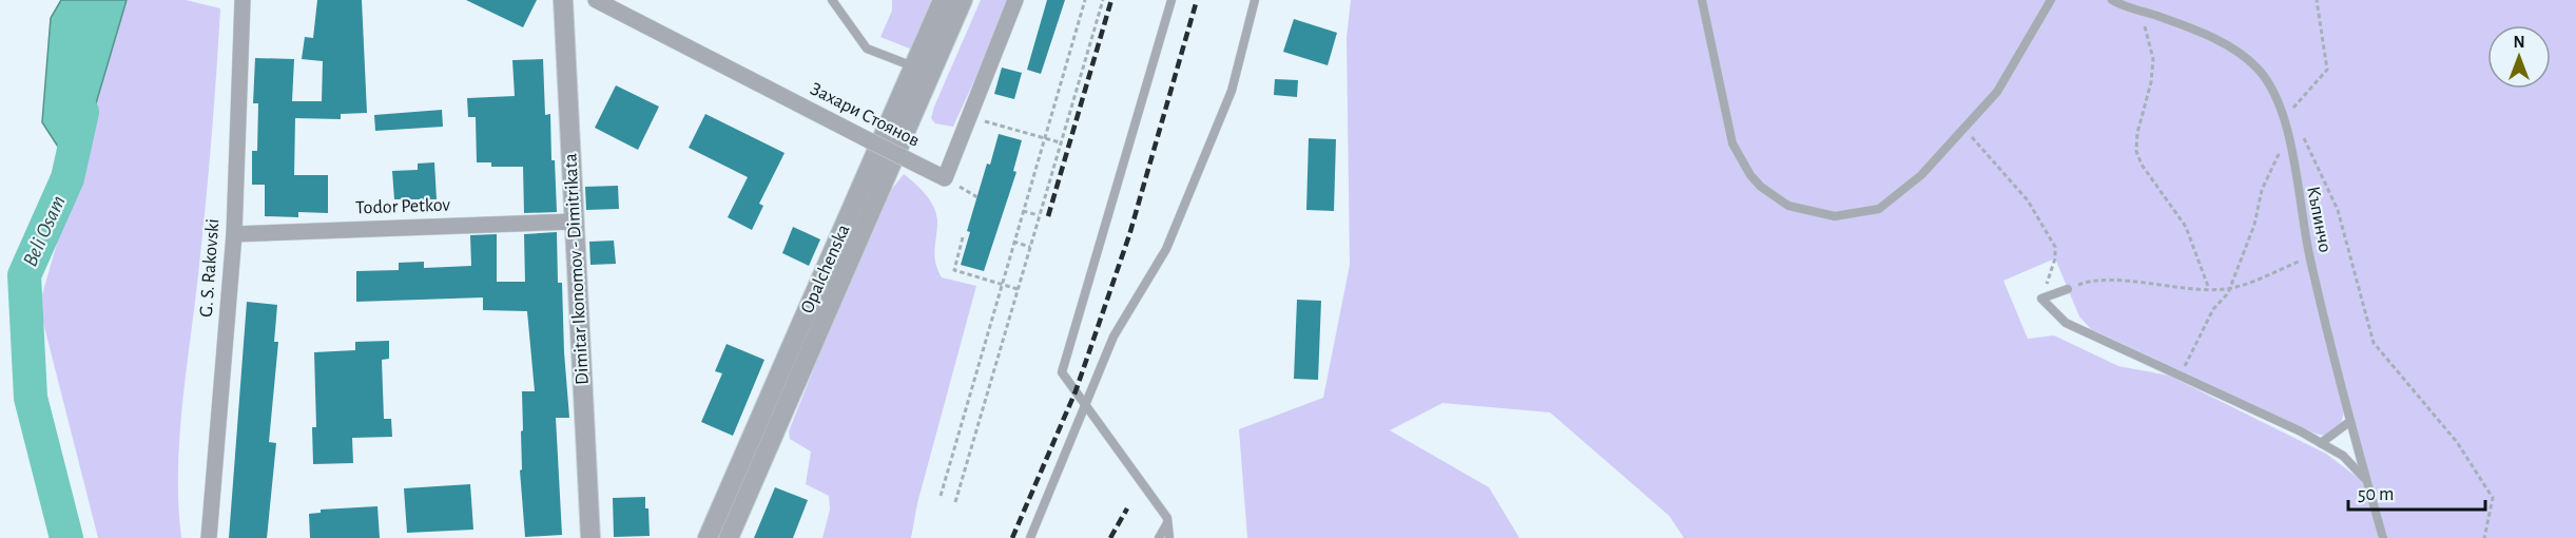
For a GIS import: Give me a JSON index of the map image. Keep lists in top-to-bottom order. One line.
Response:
{"streets":{"street":["Захари Стоянов","Todor Petkov","G. S. Rakovski","Dimitar Ikonomov - Dimitrikata","Opalchenska"],"lane":["Къпинчо"]},"crossings":[["Todor Petkov","G. S. Rakovski"],["Todor Petkov","Dimitar Ikonomov - Dimitrikata"]],"water":["Beli Osam"],"scale_bar":"50 m","north":"top"}
